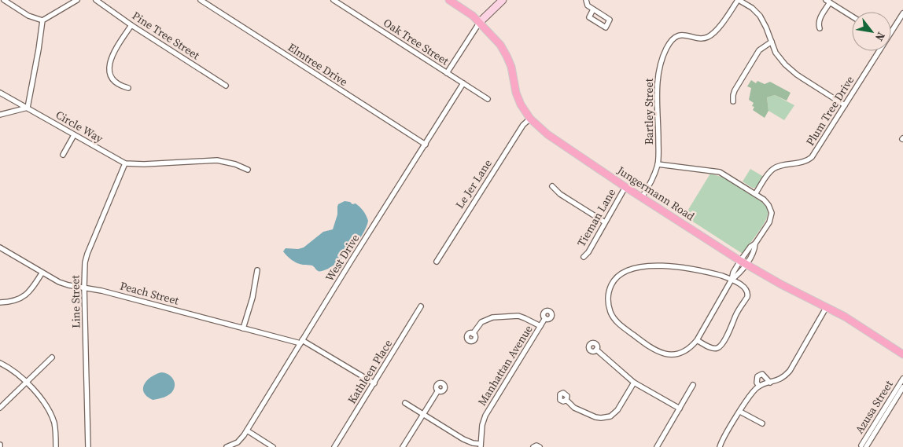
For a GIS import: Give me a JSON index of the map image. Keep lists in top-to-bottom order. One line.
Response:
{"streets":{"main road":["Jungermann Road"],"street":["Pine Tree Street","Oak Tree Street","Elmtree Drive","Plum Tree Drive","Bartley Street","Circle Way","Le Jer Lane","Tieman Lane","West Drive","Peach Street","Line Street","Manhattan Avenue","Kathleen Place","Azusa Street"]},"crossings":[["Oak Tree Street","West Drive"],["Elmtree Drive","West Drive"],["Bartley Street","Jungermann Road"],["Circle Way","Line Street"],["Le Jer Lane","Jungermann Road"],["Jungermann Road","Tieman Lane"],["West Drive","Peach Street"],["Peach Street","Line Street"],["Peach Street","Kathleen Place"]],"north":"bottom right"}
